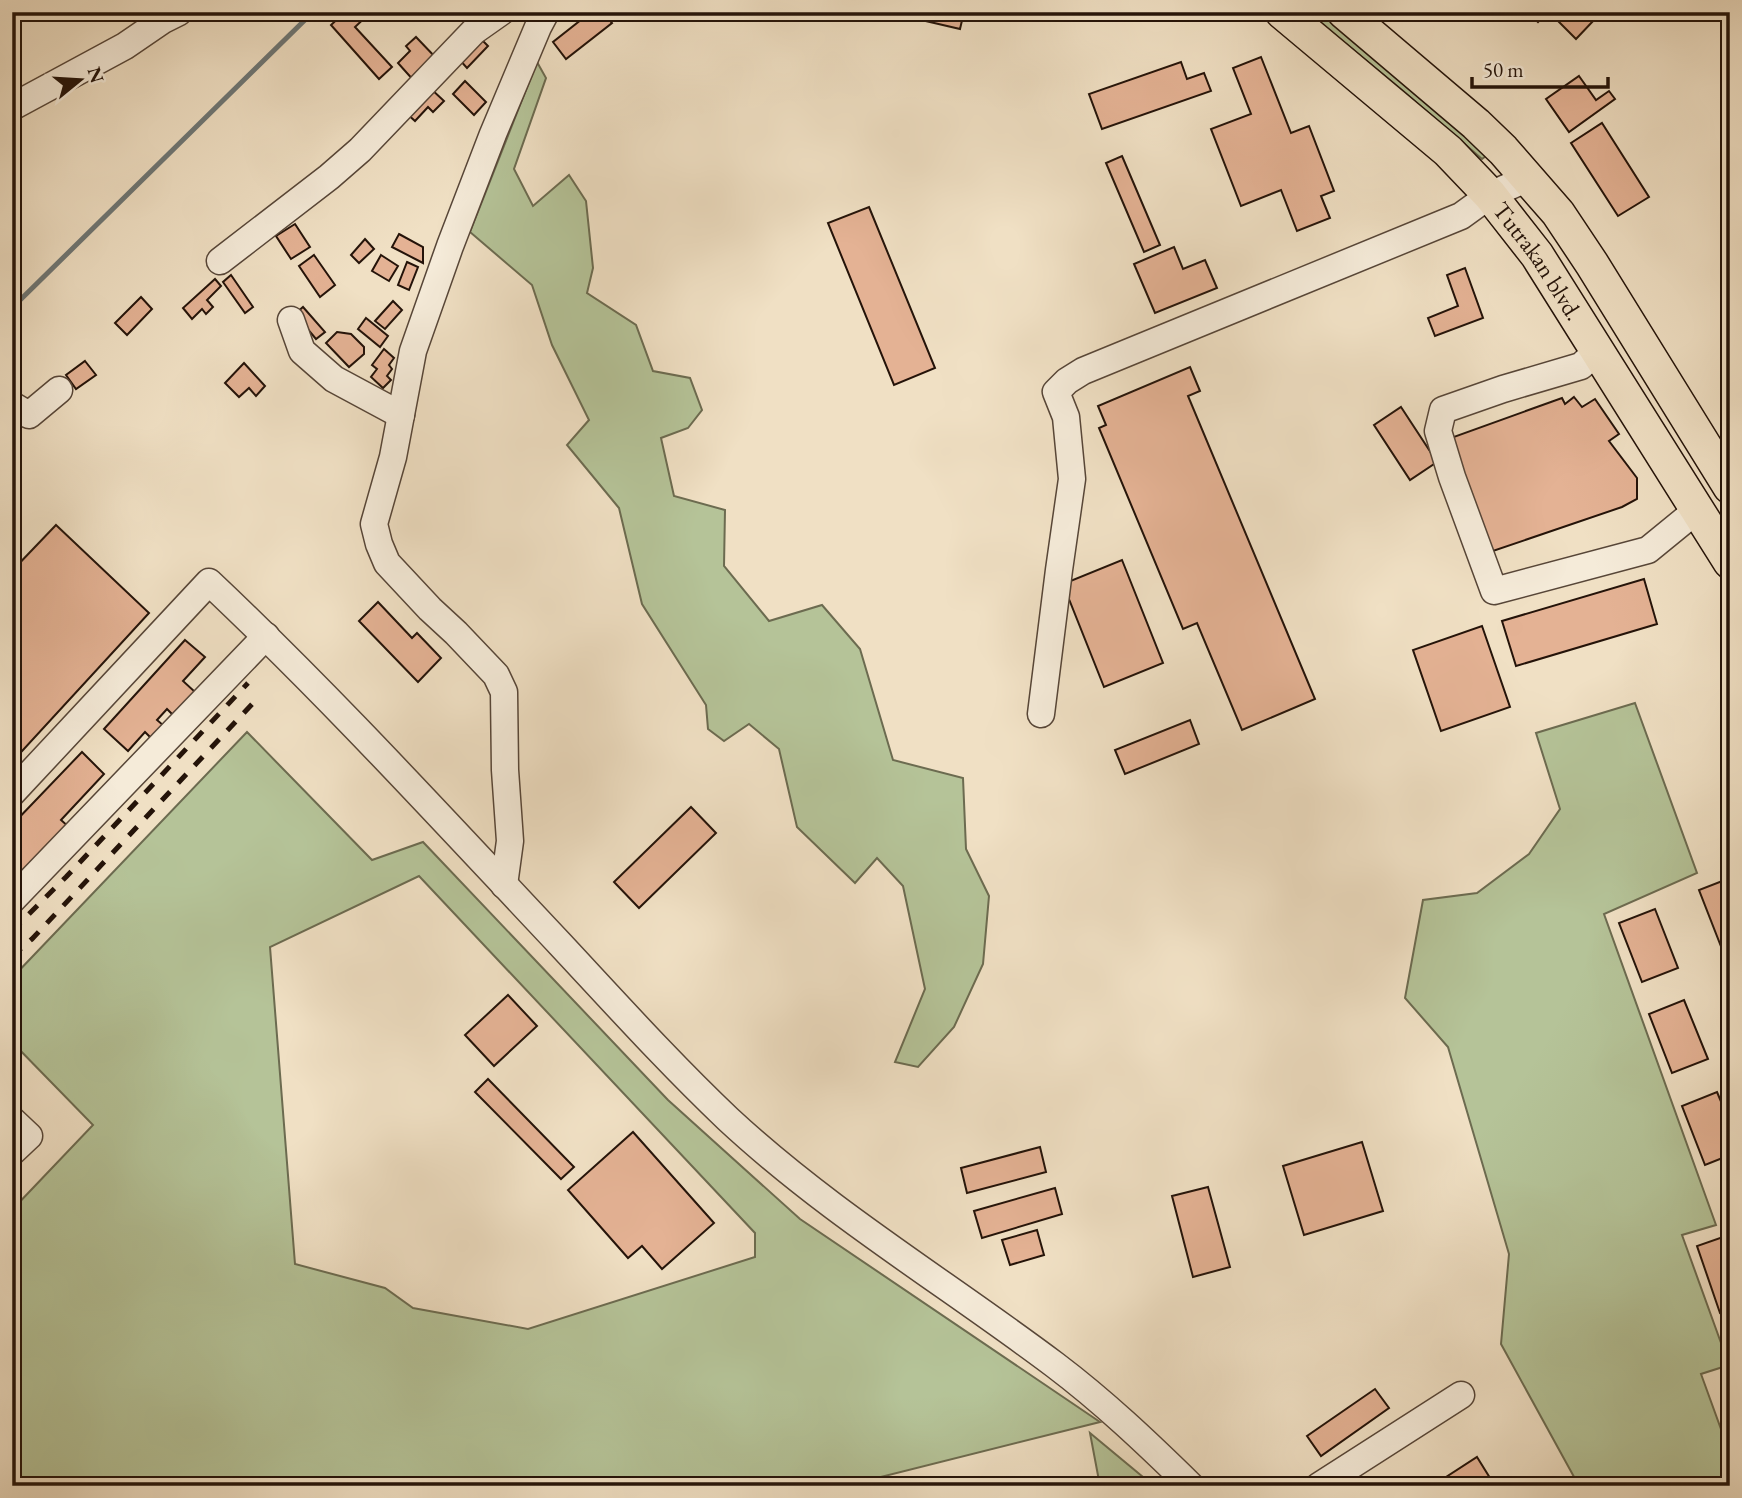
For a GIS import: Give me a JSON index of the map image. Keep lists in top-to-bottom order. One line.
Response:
{"streets":{"main road":["Tutrakan blvd."]},"scale_bar":"50 m","north":"right"}
